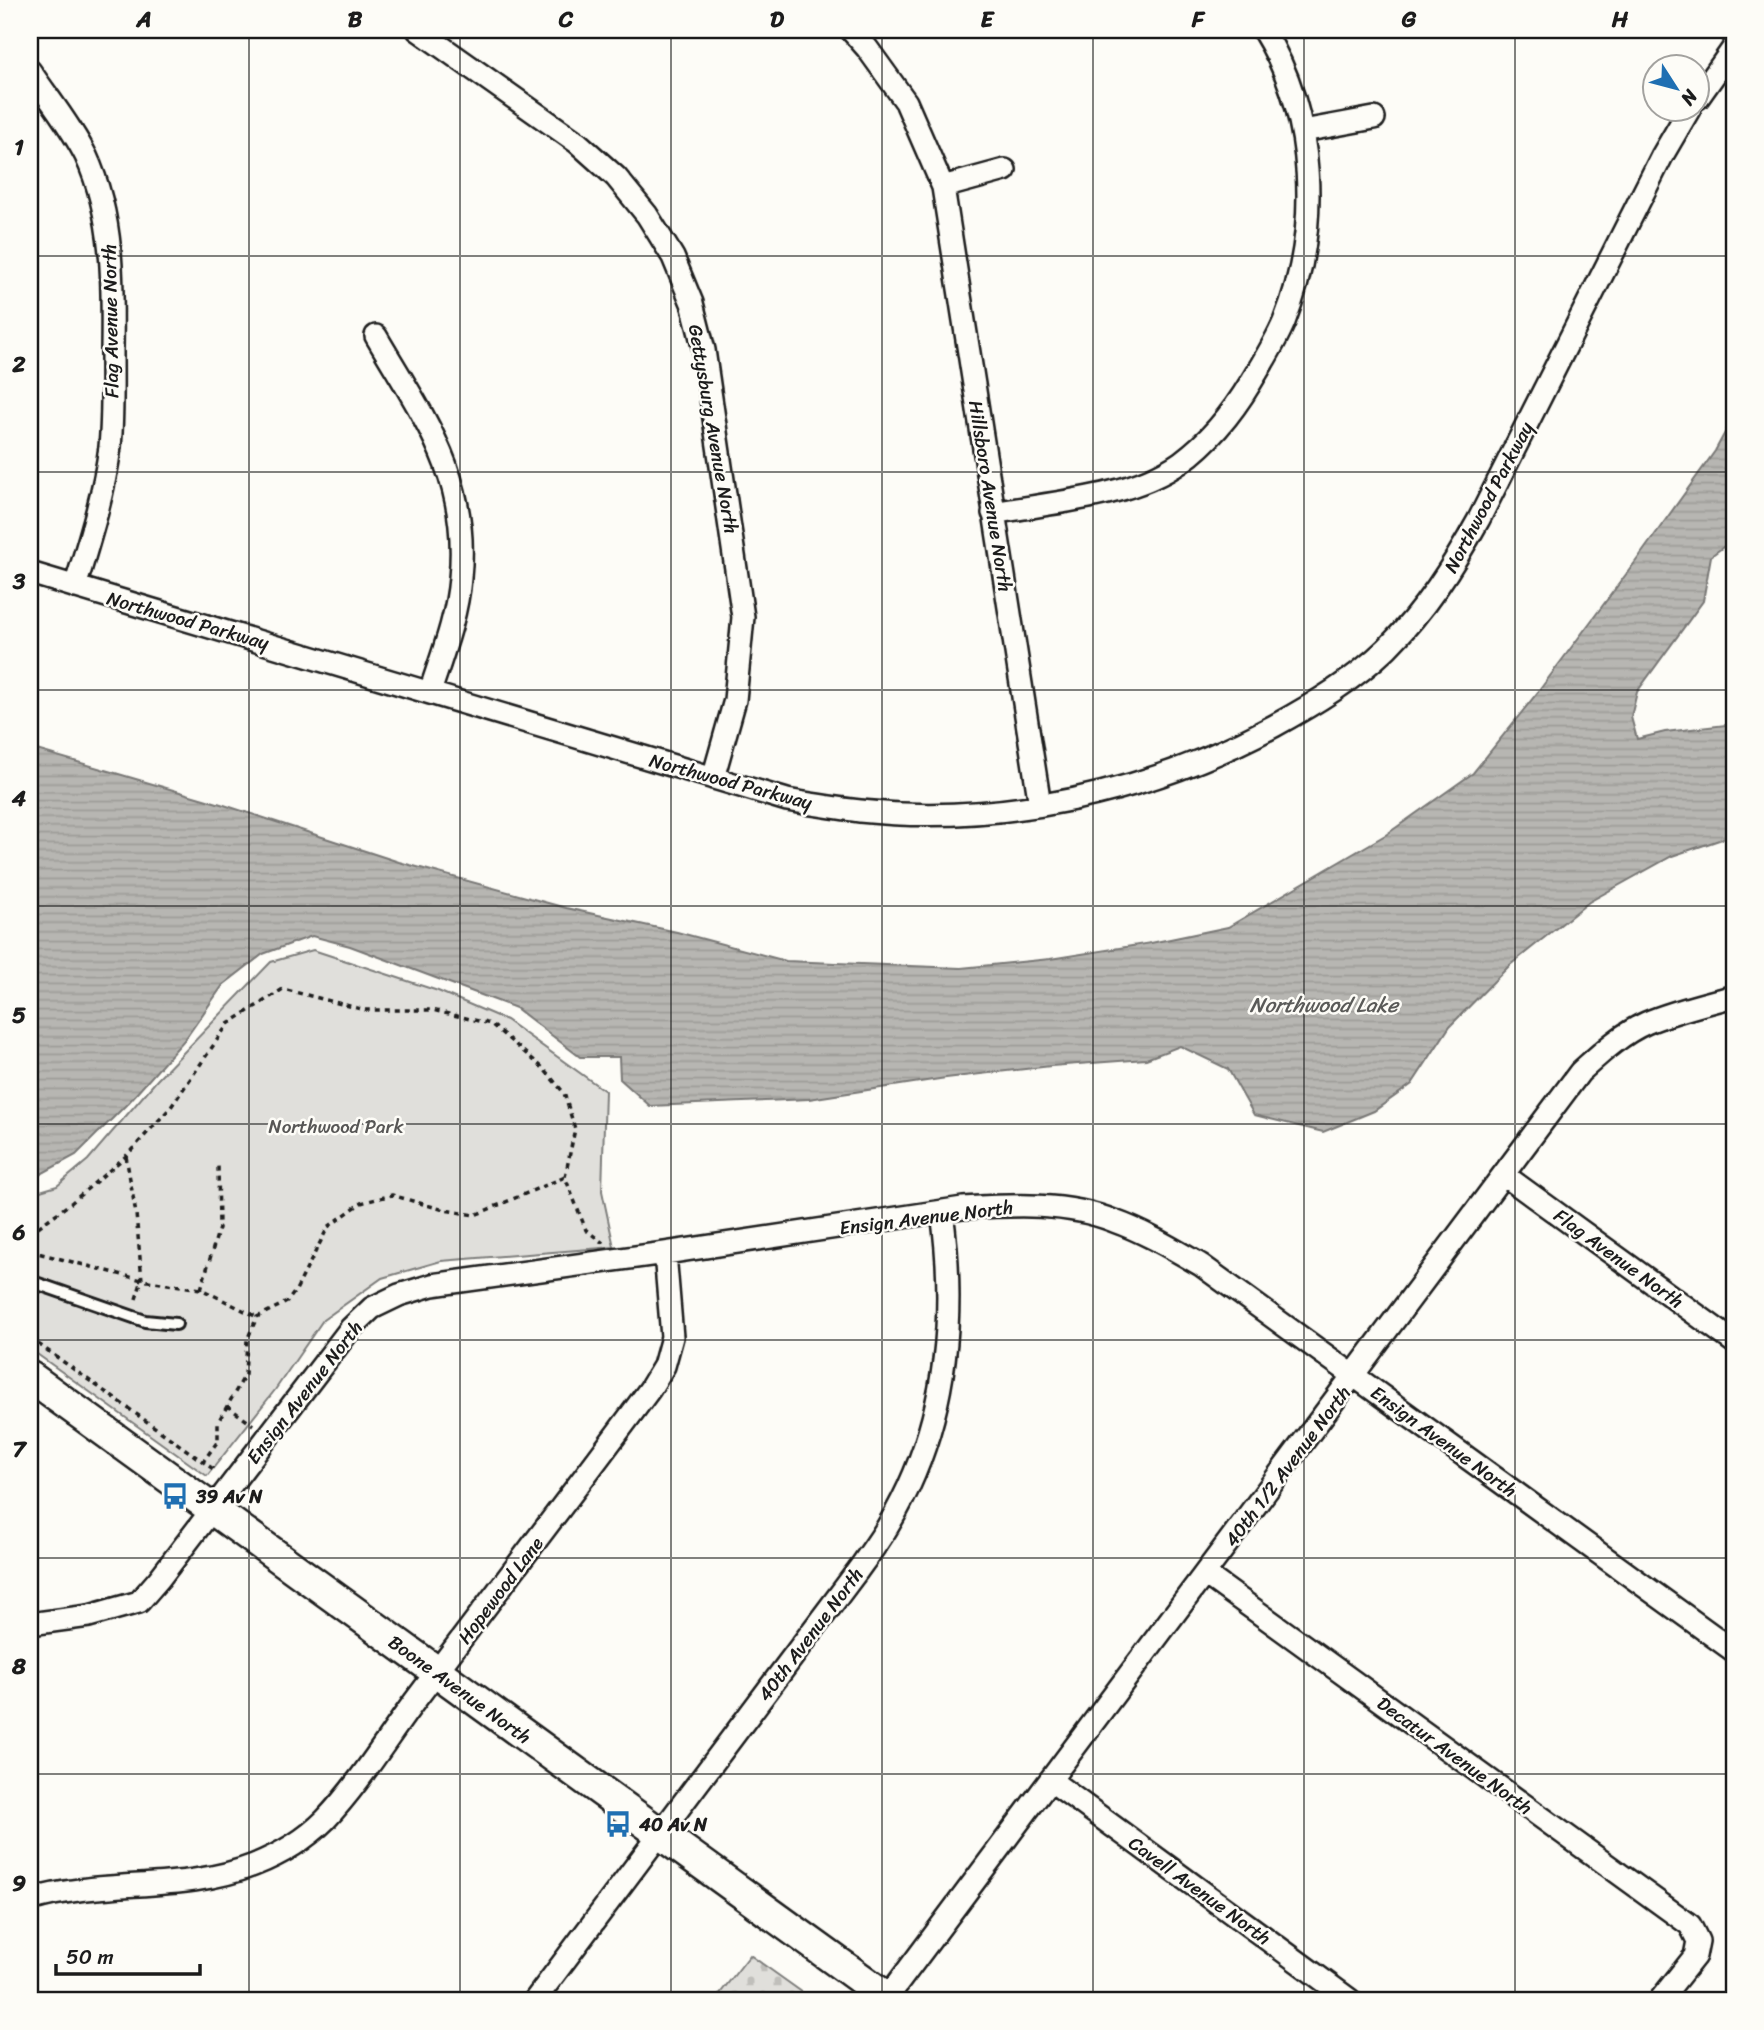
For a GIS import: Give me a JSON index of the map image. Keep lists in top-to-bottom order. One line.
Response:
{"streets":{"street":["Flag Avenue North","Gettysburg Avenue North","Hillsboro Avenue North","Northwood Parkway","Ensign Avenue North","40th 1/2 Avenue North","Hopewood Lane","40th Avenue North","Boone Avenue North","Decatur Avenue North","Cavell Avenue North"]},"crossings":[["Flag Avenue North","Northwood Parkway"],["Flag Avenue North","40th 1/2 Avenue North"],["Gettysburg Avenue North","Northwood Parkway"],["Hillsboro Avenue North","Northwood Parkway"],["Ensign Avenue North","40th 1/2 Avenue North"],["Ensign Avenue North","Hopewood Lane"],["Ensign Avenue North","40th Avenue North"],["Ensign Avenue North","Boone Avenue North"],["40th 1/2 Avenue North","Boone Avenue North"],["40th 1/2 Avenue North","Decatur Avenue North"],["40th 1/2 Avenue North","Cavell Avenue North"],["Hopewood Lane","Boone Avenue North"],["40th Avenue North","Boone Avenue North"]],"water":["Northwood Lake"],"parks":["Northwood Park"],"places":{"bus stop":["39 Av N","40 Av N"]},"scale_bar":"50 m","north":"bottom right","grid":{"columns":["A","B","C","D","E","F","G","H"],"rows":["1","2","3","4","5","6","7","8","9"]}}
